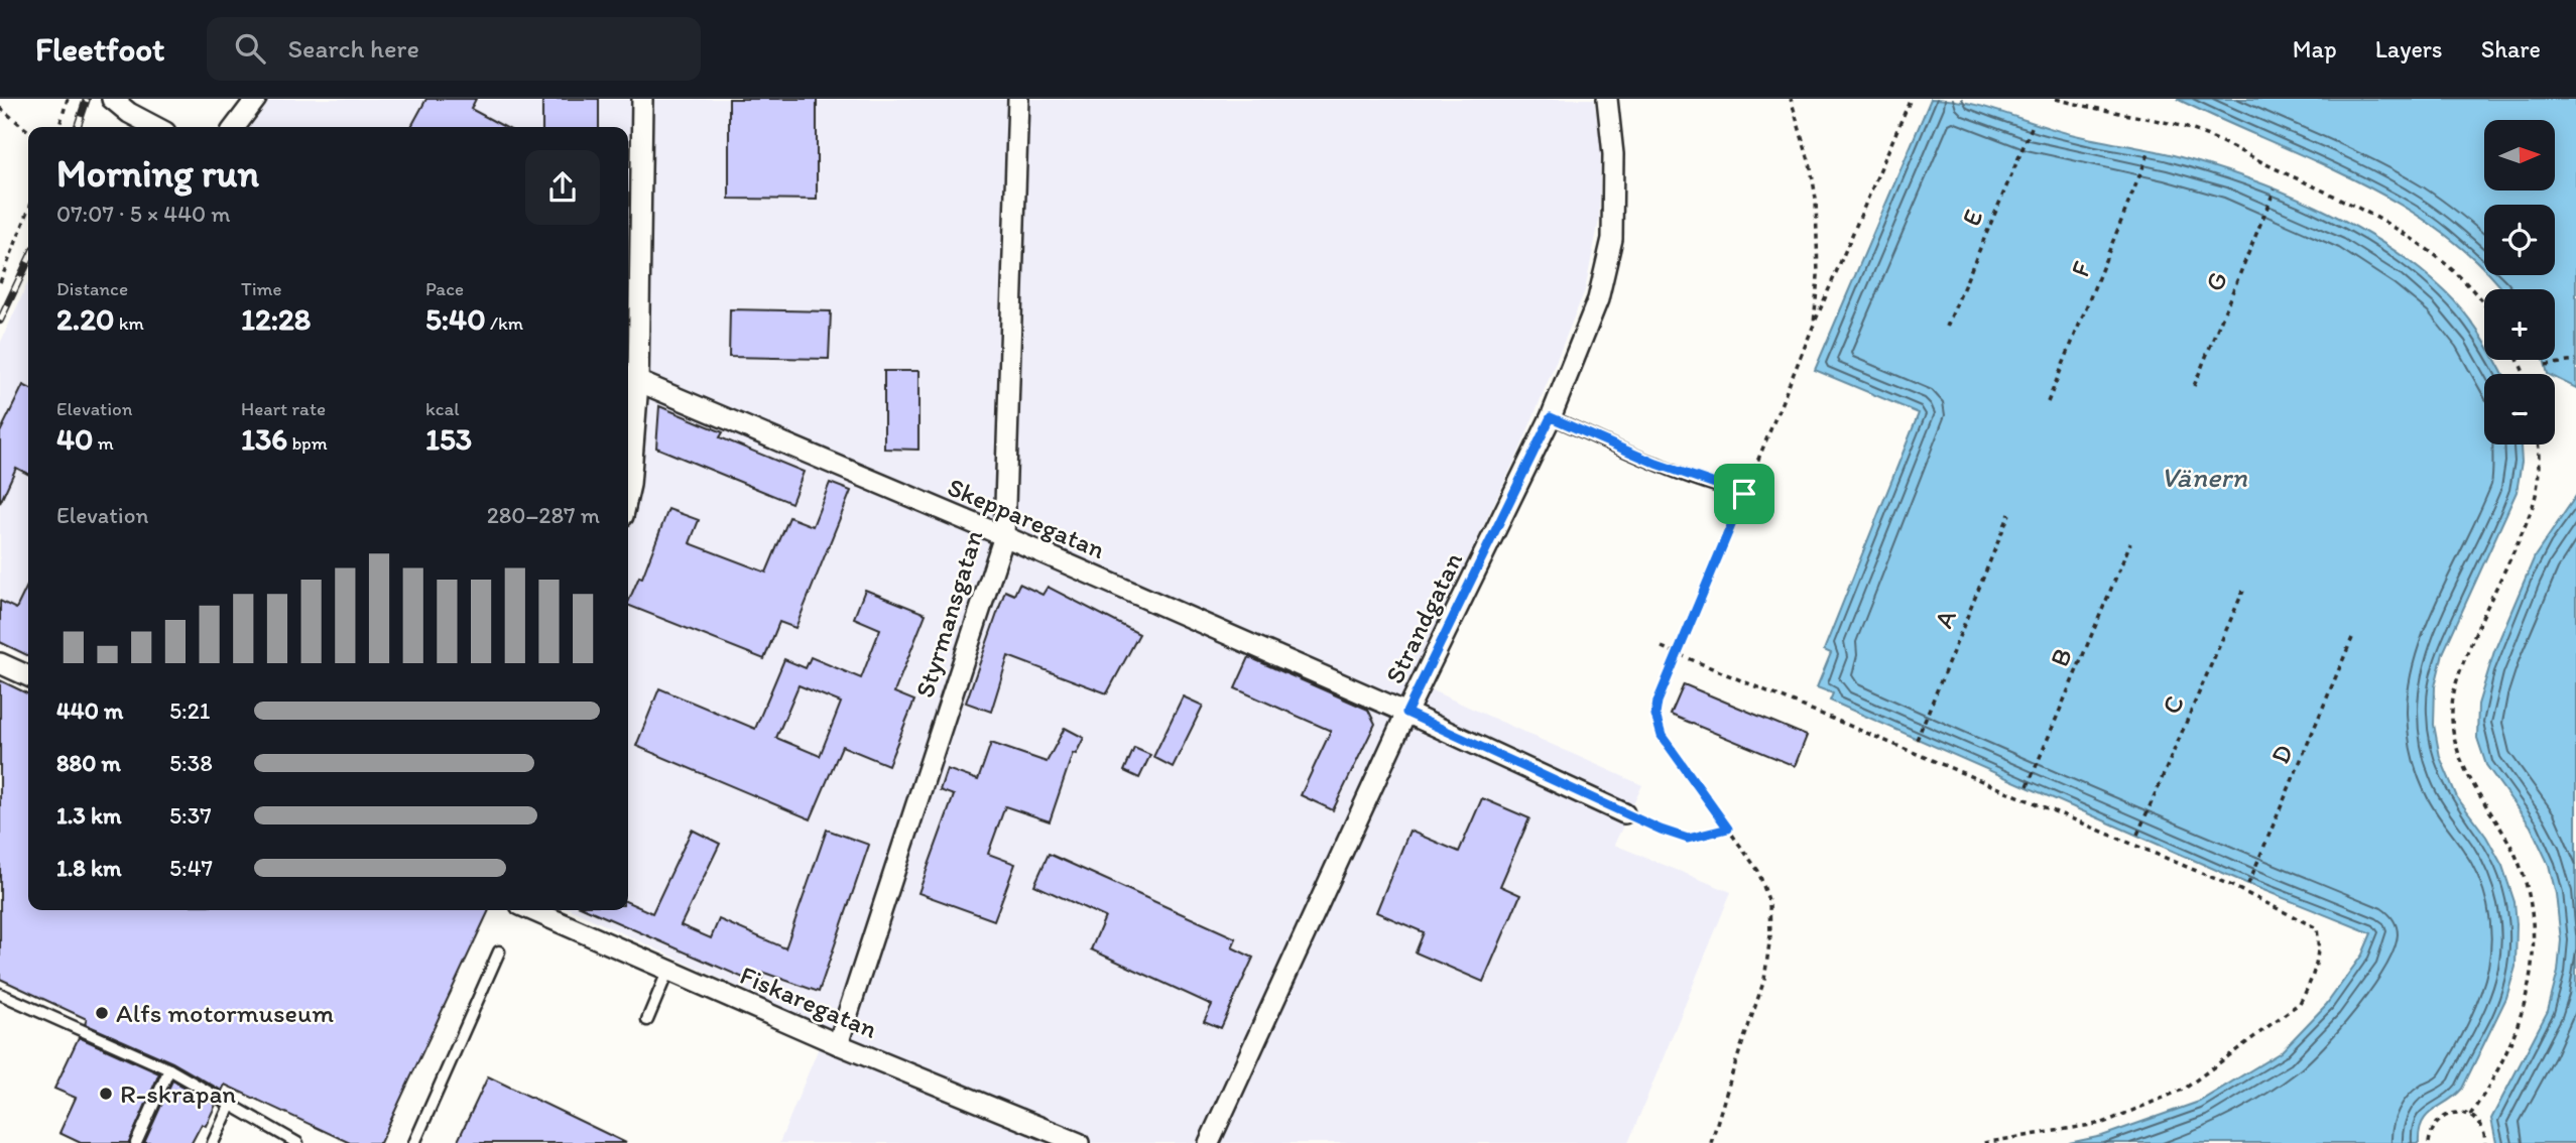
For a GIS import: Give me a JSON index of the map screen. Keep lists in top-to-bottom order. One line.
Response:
{"streets":{"street":["Skepparegatan","Styrmansgatan","Strandgatan","Fiskaregatan"],"path":["E","F","G","A","B","C","D"]},"crossings":[["Skepparegatan","Styrmansgatan"],["Skepparegatan","Strandgatan"],["Styrmansgatan","Fiskaregatan"]],"water":["Vänern"],"places":["Alfs motormuseum","R-skrapan"],"north":"right","page":{"header":"Fleetfoot","search":"Search here","nav":["Map","Layers","Share"],"map_buttons":["+","−"],"heading":["Morning run","07:07 · 5 × 440 m"],"stats":[["Distance","2.20 km"],["Time","12:28"],["Pace","5:40 /km"],["Elevation","40 m"],["Heart rate","136 bpm"],["kcal","153"]],"chart":["Elevation","280–287 m"],"list":[{"name":"440 m","note":"5:21"},{"name":"880 m","note":"5:38"},{"name":"1.3 km","note":"5:37"},{"name":"1.8 km","note":"5:47"}]}}
